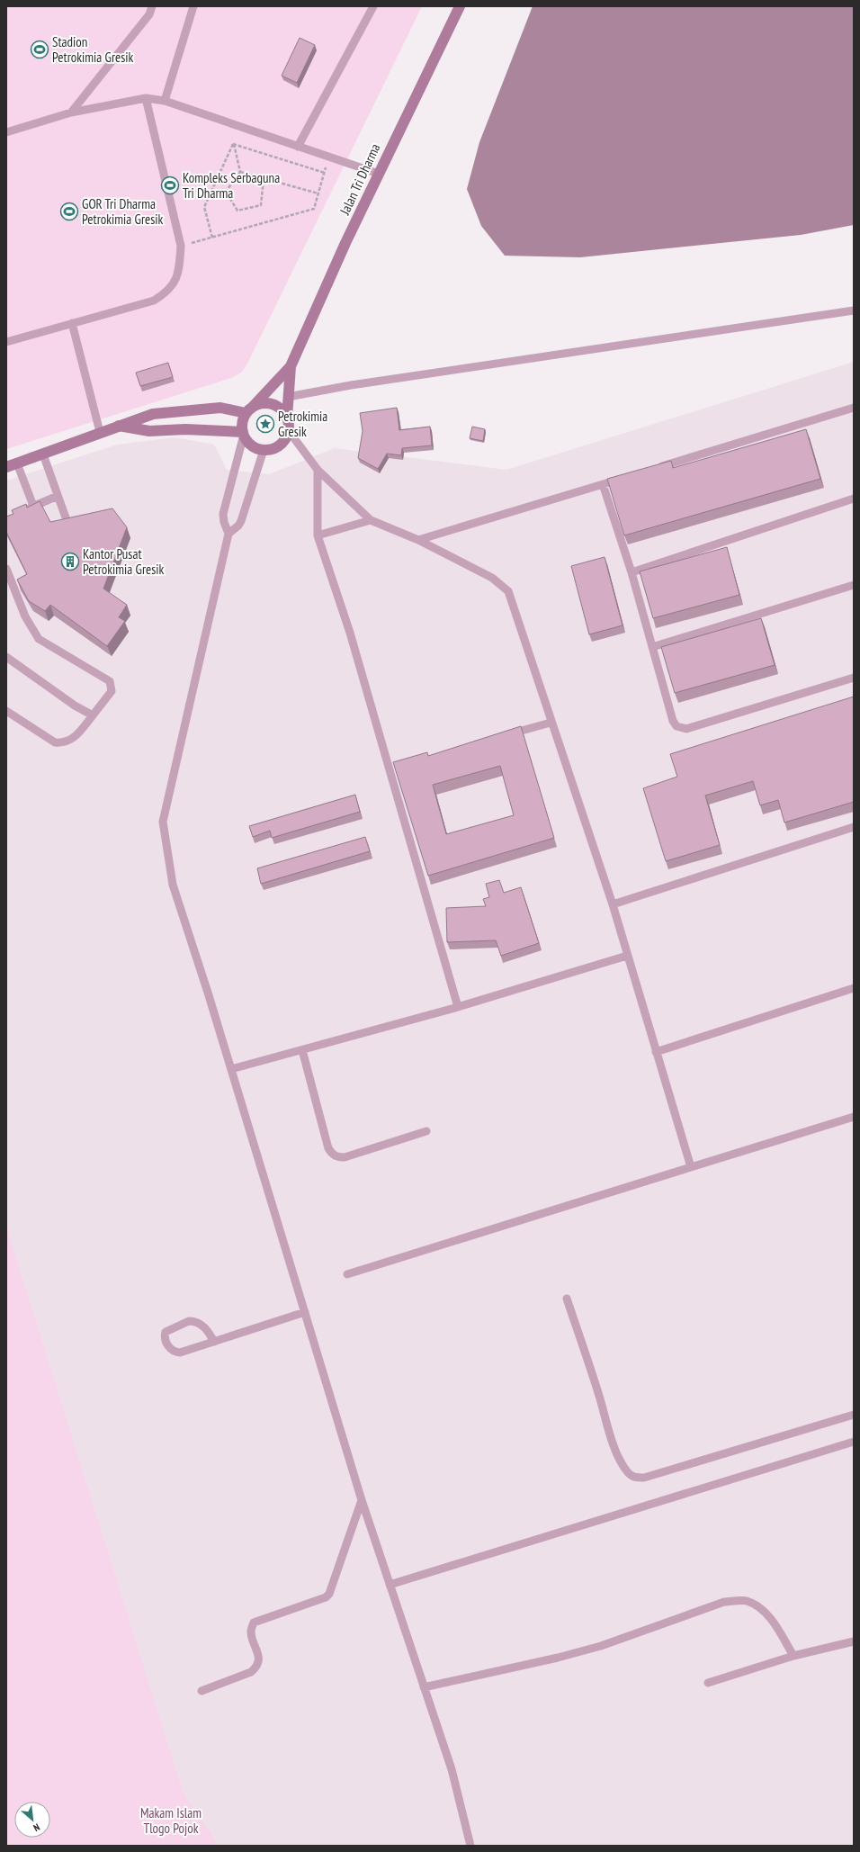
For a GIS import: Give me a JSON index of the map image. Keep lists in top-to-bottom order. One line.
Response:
{"streets":{"main road":["Jalan Tri Dharma"]},"parks":["Makam Islam Tlogo Pojok"],"places":{"sports":["Stadion Petrokimia Gresik","Kompleks Serbaguna Tri Dharma","GOR Tri Dharma Petrokimia Gresik"],"place":["Petrokimia Gresik"],"building":["Kantor Pusat Petrokimia Gresik"]},"north":"bottom right"}
